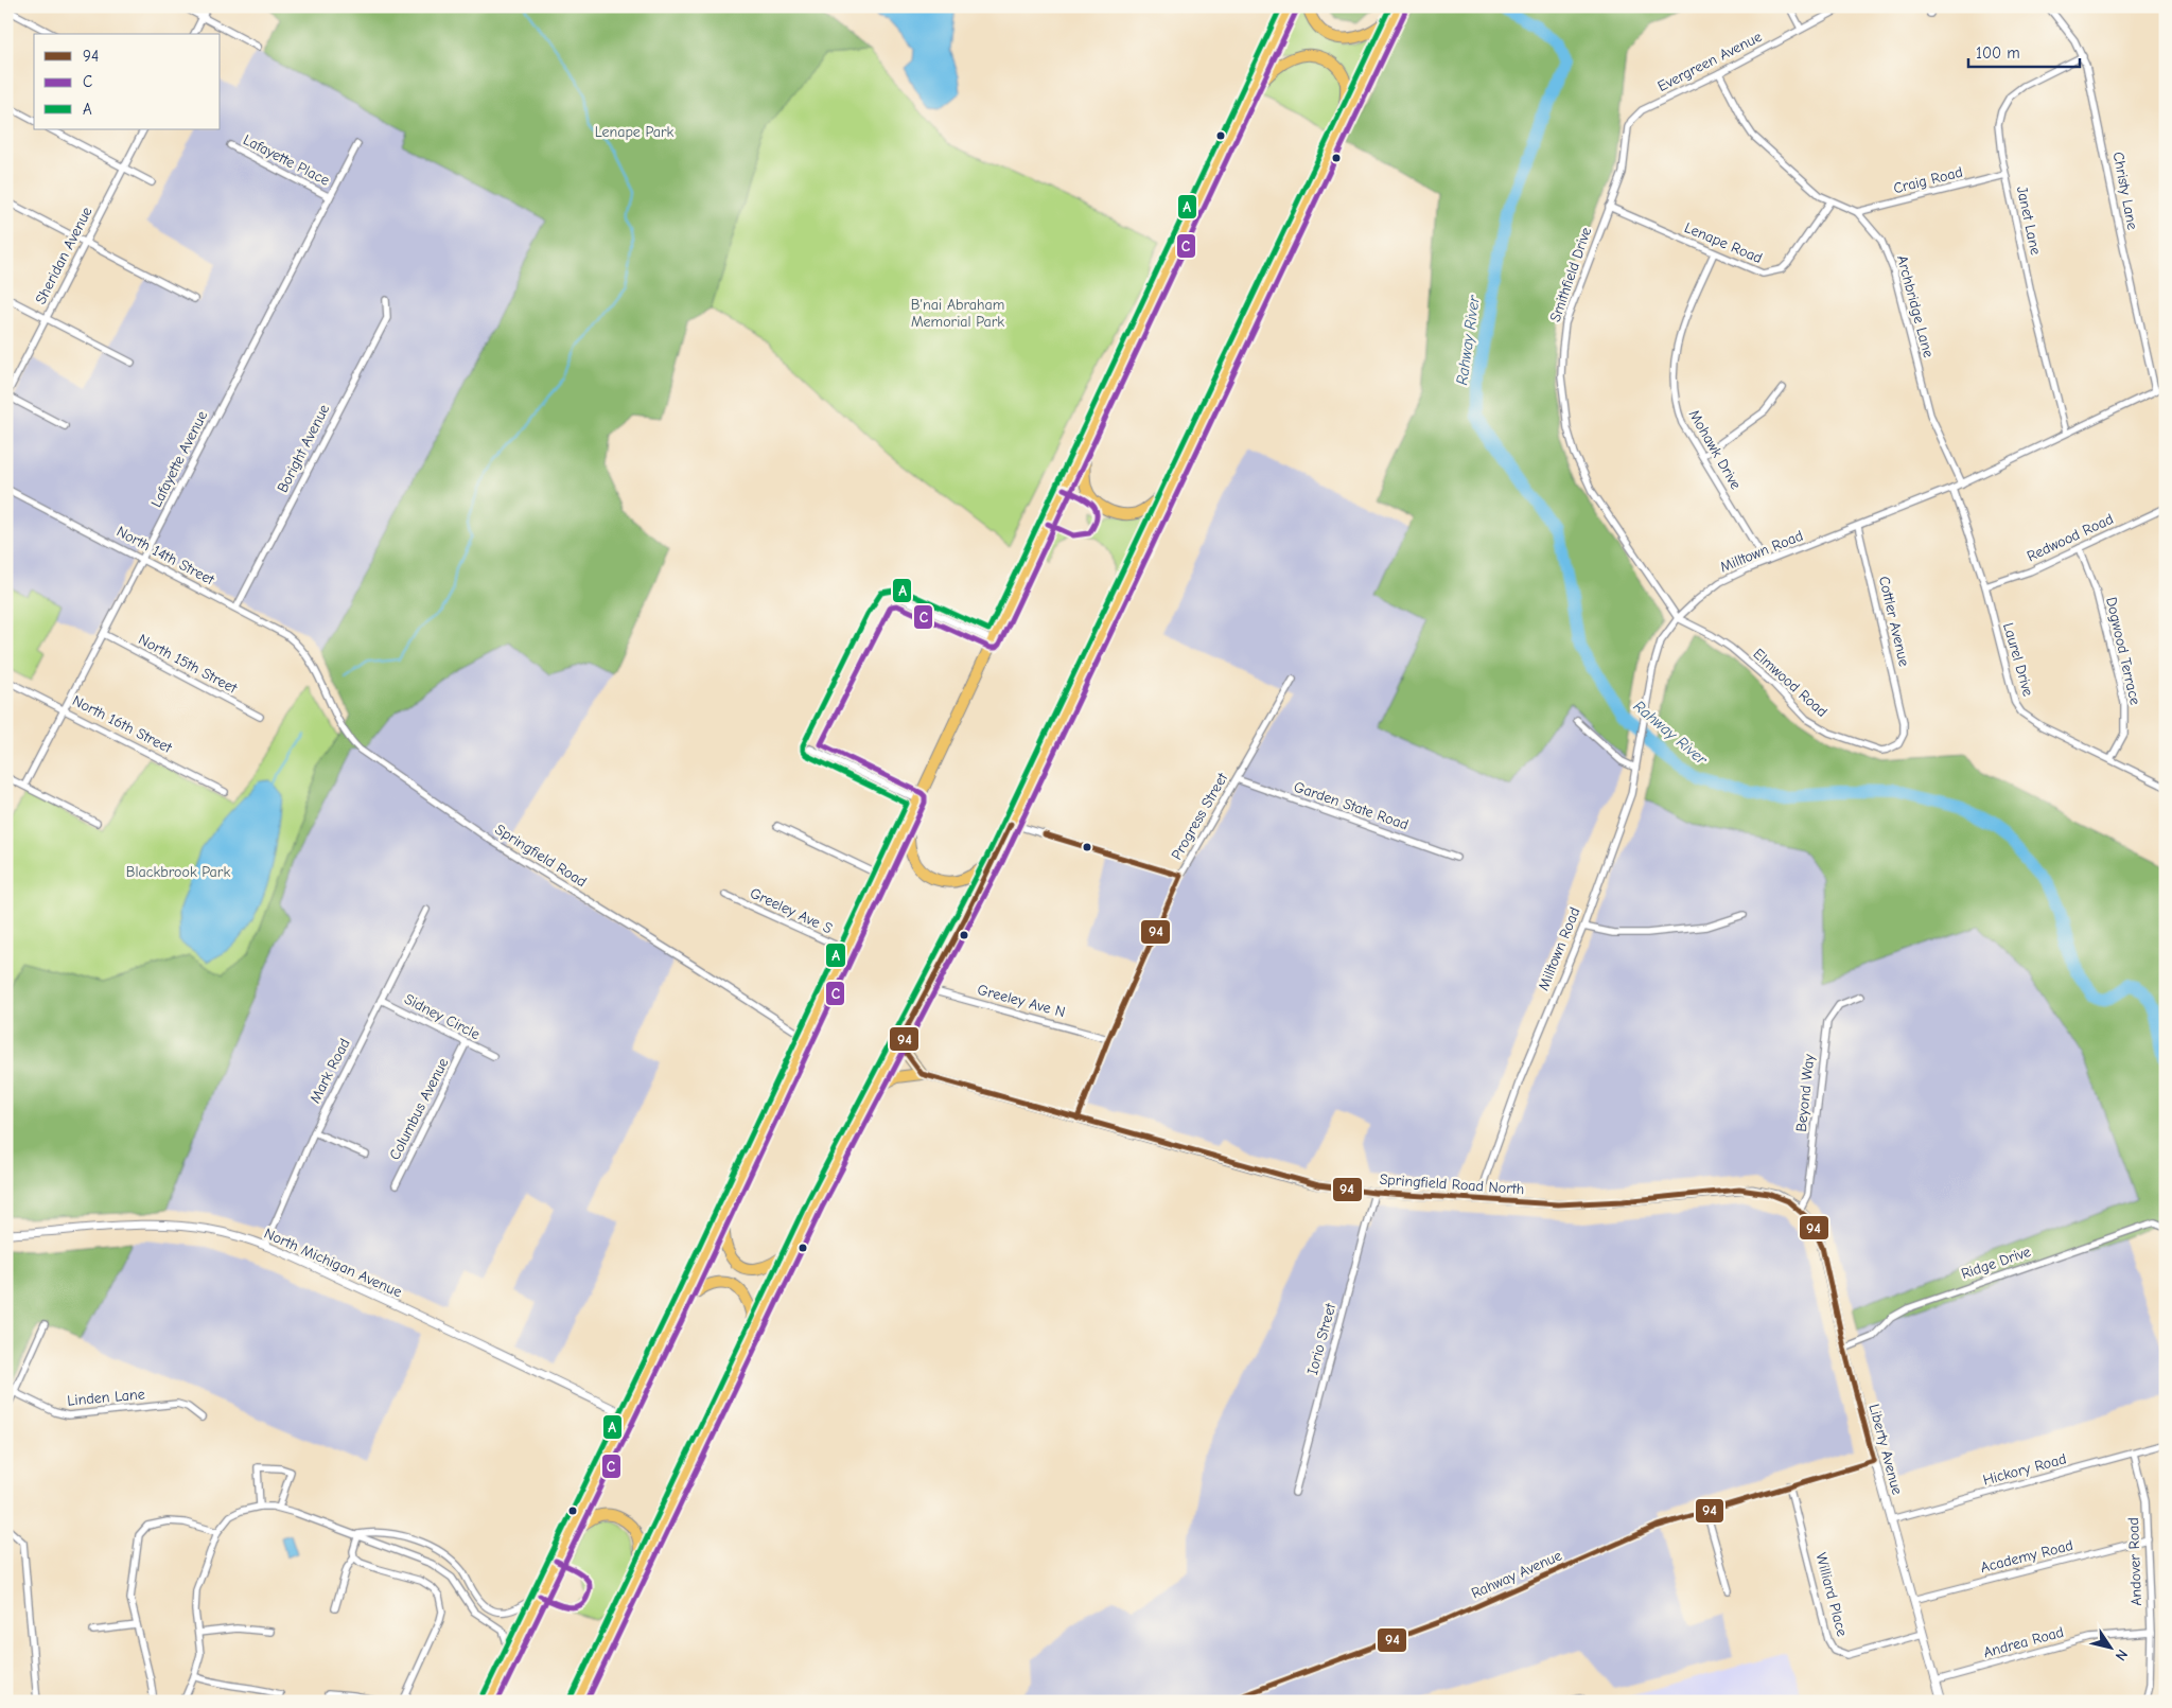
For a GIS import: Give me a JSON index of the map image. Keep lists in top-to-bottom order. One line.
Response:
{"streets":{"street":["Evergreen Avenue","Lafayette Place","Craig Road","Christy Lane","Janet Lane","Lenape Road","Sheridan Avenue","Smithfield Drive","Archbridge Lane","Boright Avenue","Mohawk Drive","Lafayette Avenue","Redwood Road","Milltown Road","North 14th Street","Cottler Avenue","Dogwood Terrace","Laurel Drive","North 15th Street","Elmwood Road","North 16th Street","Garden State Road","Progress Street","Springfield Road","Greeley Ave S","Greeley Ave N","Sidney Circle","Mark Road","Beyond Way","Columbus Avenue","Springfield Road North","North Michigan Avenue","Ridge Drive","Iorio Street","Linden Lane","Liberty Avenue","Hickory Road","Academy Road","Andover Road","Rahway Avenue","Williard Place","Andrea Road"]},"crossings":[["Evergreen Avenue","Smithfield Drive"],["Evergreen Avenue","Archbridge Lane"],["Lafayette Place","Lafayette Avenue"],["Craig Road","Janet Lane"],["Craig Road","Archbridge Lane"],["Christy Lane","Janet Lane"],["Christy Lane","Milltown Road"],["Janet Lane","Milltown Road"],["Lenape Road","Smithfield Drive"],["Lenape Road","Archbridge Lane"],["Lenape Road","Mohawk Drive"],["Smithfield Drive","Milltown Road"],["Smithfield Drive","Elmwood Road"],["Archbridge Lane","Milltown Road"],["Boright Avenue","North 14th Street"],["Mohawk Drive","Milltown Road"],["Lafayette Avenue","North 14th Street"],["Lafayette Avenue","North 15th Street"],["Lafayette Avenue","North 16th Street"],["Redwood Road","Dogwood Terrace"],["Redwood Road","Laurel Drive"],["Milltown Road","Cottler Avenue"],["Milltown Road","Laurel Drive"],["Milltown Road","Elmwood Road"],["Milltown Road","Springfield Road North"],["North 14th Street","Springfield Road"],["Cottler Avenue","Elmwood Road"],["Dogwood Terrace","Laurel Drive"],["Garden State Road","Progress Street"],["Progress Street","Greeley Ave N"],["Progress Street","Springfield Road North"],["Sidney Circle","Mark Road"],["Sidney Circle","Columbus Avenue"],["Mark Road","North Michigan Avenue"],["Beyond Way","Springfield Road North"],["Beyond Way","Liberty Avenue"],["Springfield Road North","Iorio Street"],["Springfield Road North","Liberty Avenue"],["Ridge Drive","Liberty Avenue"],["Liberty Avenue","Hickory Road"],["Liberty Avenue","Academy Road"],["Liberty Avenue","Rahway Avenue"],["Liberty Avenue","Williard Place"],["Liberty Avenue","Andrea Road"],["Hickory Road","Andover Road"],["Academy Road","Andover Road"],["Andover Road","Andrea Road"],["Rahway Avenue","Williard Place"]],"water":["Rahway River"],"parks":["Lenape Park","B'nai Abraham Memorial Park","Blackbrook Park"],"lines":["transit line A","transit line C","transit line 94"],"legend":["94","C","A"],"scale_bar":"100 m","north":"bottom right"}
